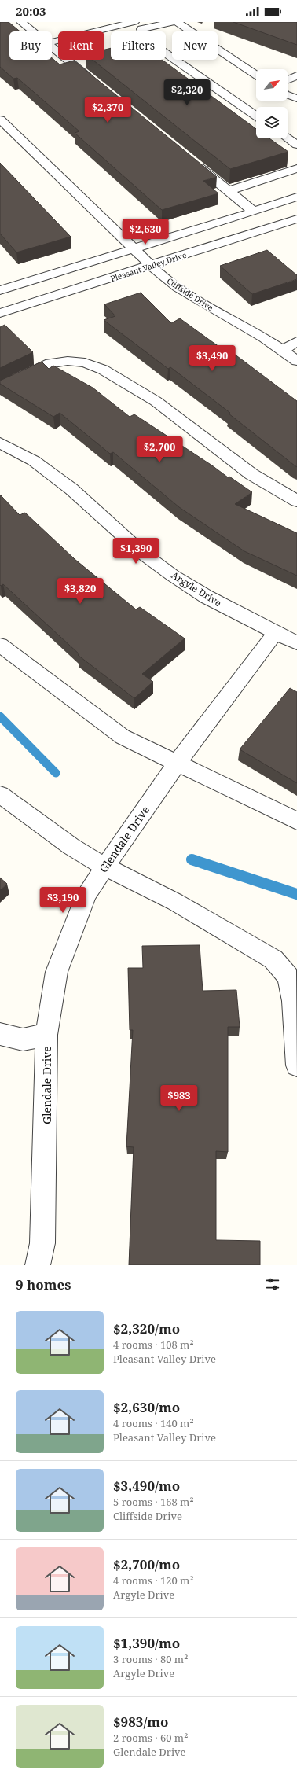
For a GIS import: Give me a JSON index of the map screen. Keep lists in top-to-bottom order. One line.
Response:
{"streets":{"street":["Pleasant Valley Drive","Cliffside Drive","Argyle Drive","Glendale Drive"]},"crossings":[["Pleasant Valley Drive","Cliffside Drive"],["Argyle Drive","Glendale Drive"]],"north":"top right","page":{"status":"20:03","chip":["Buy","Rent","Filters","New"],"price":["$2,320","$2,370","$2,630","$3,490","$2,700","$1,390","$3,820","$3,190","$983"],"heading":"9 homes","list":[{"name":"$2,320/mo","note":"4 rooms · 108 m² · Pleasant Valley Drive"},{"name":"$2,630/mo","note":"4 rooms · 140 m² · Pleasant Valley Drive"},{"name":"$3,490/mo","note":"5 rooms · 168 m² · Cliffside Drive"},{"name":"$2,700/mo","note":"4 rooms · 120 m² · Argyle Drive"},{"name":"$1,390/mo","note":"3 rooms · 80 m² · Argyle Drive"},{"name":"$983/mo","note":"2 rooms · 60 m² · Glendale Drive"}]}}
